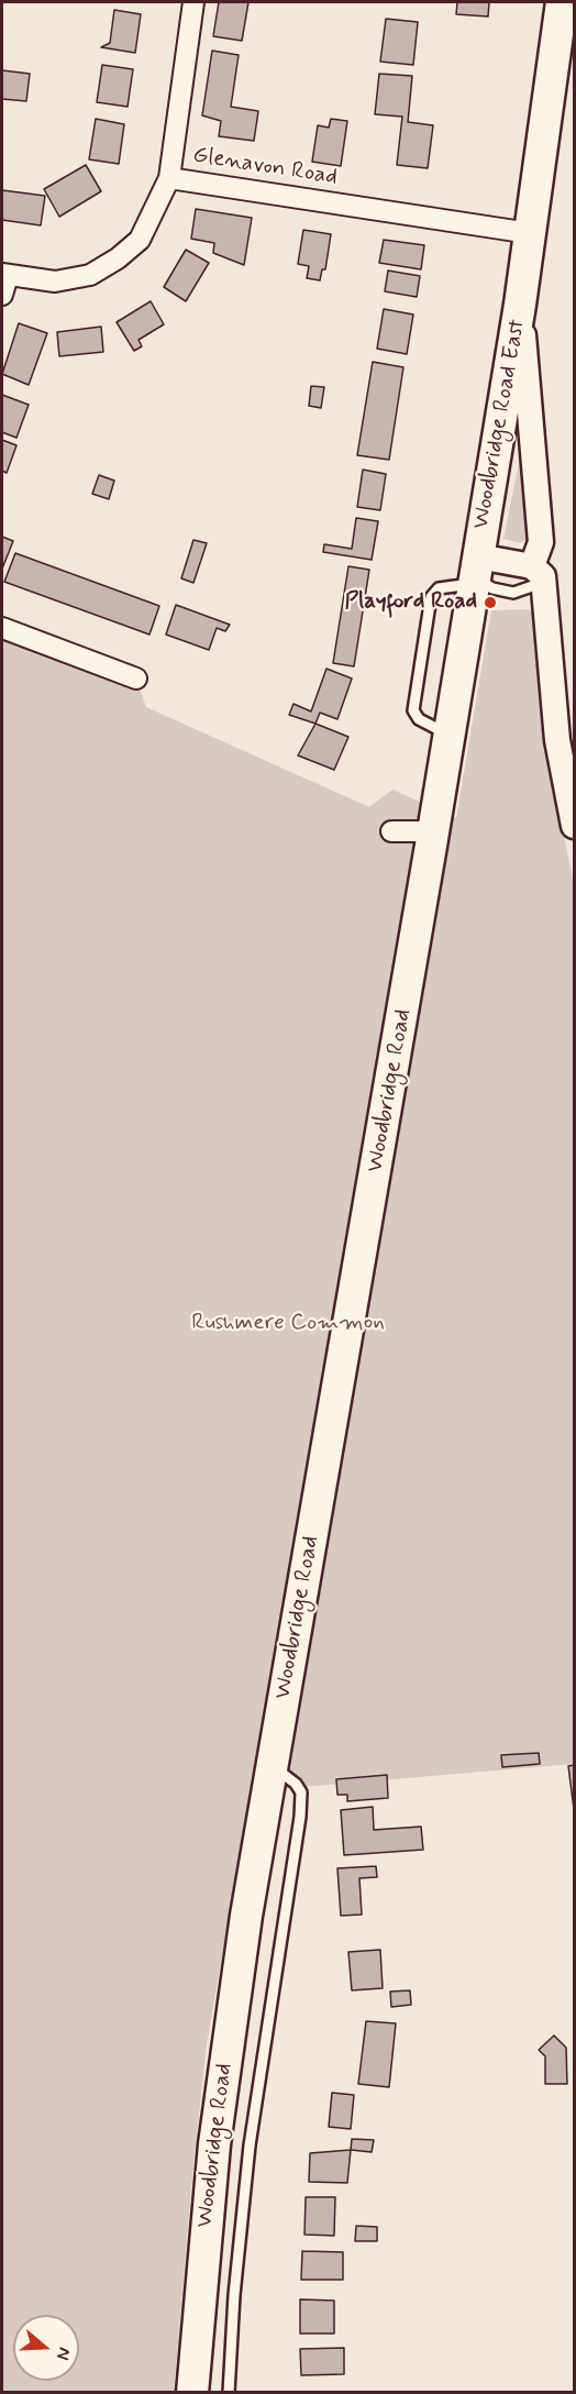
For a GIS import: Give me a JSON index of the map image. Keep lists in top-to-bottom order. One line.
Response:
{"streets":{"main road":["Woodbridge Road East","Woodbridge Road"],"street":["Glenavon Road"]},"crossings":[["Glenavon Road","Woodbridge Road East"],["Woodbridge Road East","Woodbridge Road"]],"parks":["Rushmere Common"],"places":["Playford Road"],"north":"right"}
